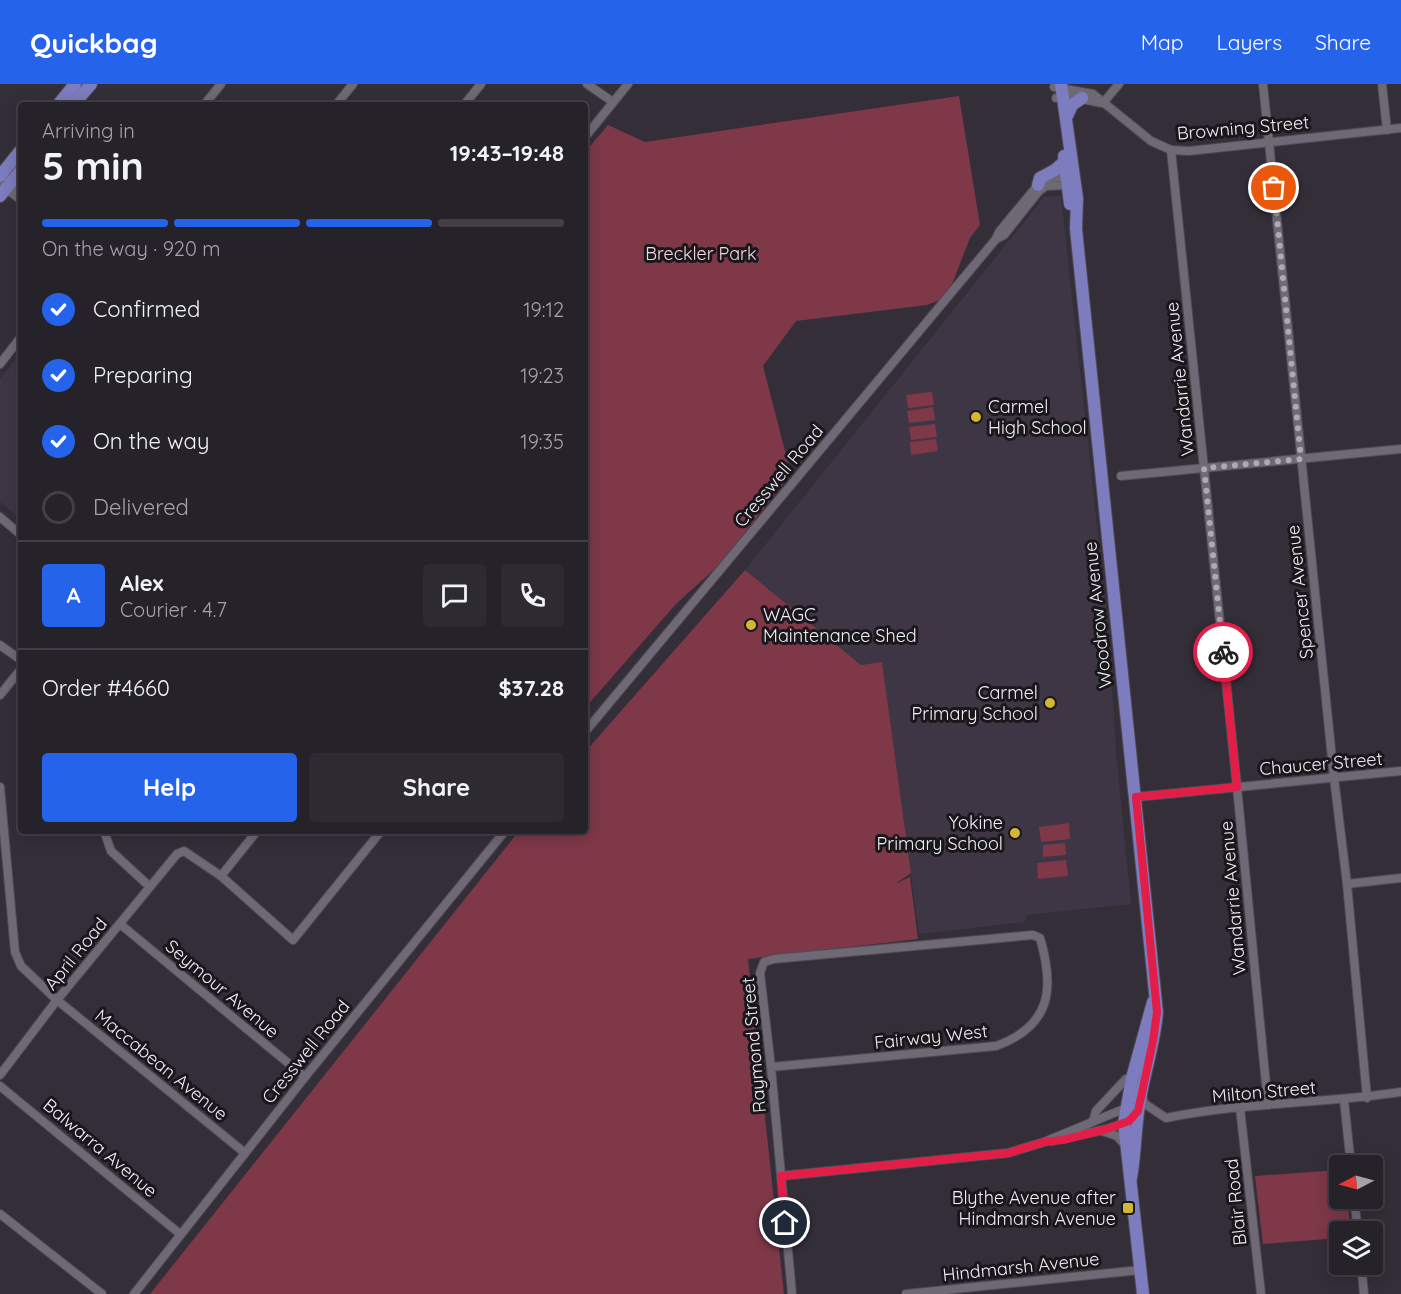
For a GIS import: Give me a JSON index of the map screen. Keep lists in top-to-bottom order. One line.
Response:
{"streets":{"main road":["Woodrow Avenue"],"street":["Browning Street","Wandarrie Avenue","Cresswell Road","Spencer Avenue","Chaucer Street","April Road","Seymour Avenue","Fairway West","Raymond Street","Maccabean Avenue","Milton Street","Balwarra Avenue","Blair Road","Hindmarsh Avenue"]},"crossings":[["Browning Street","Wandarrie Avenue"],["Browning Street","Spencer Avenue"],["Browning Street","Woodrow Avenue"],["Wandarrie Avenue","Chaucer Street"],["Wandarrie Avenue","Milton Street"],["Cresswell Road","Woodrow Avenue"],["Cresswell Road","Seymour Avenue"],["Cresswell Road","Maccabean Avenue"],["Cresswell Road","Balwarra Avenue"],["Spencer Avenue","Chaucer Street"],["Spencer Avenue","Milton Street"],["Woodrow Avenue","Chaucer Street"],["Woodrow Avenue","Milton Street"],["April Road","Seymour Avenue"],["April Road","Maccabean Avenue"],["Fairway West","Raymond Street"],["Milton Street","Blair Road"]],"parks":["Breckler Park"],"places":{"other":["Carmel High School","WAGC Maintenance Shed","Carmel Primary School","Yokine Primary School"],"transit":["Blythe Avenue after Hindmarsh Avenue"]},"north":"left","page":{"header":"Quickbag","nav":["Map","Layers","Share"],"heading":["5 min","Arriving in","19:43–19:48"],"panel":["Alex","Courier · 4.7","Order #4660","$37.28"],"bar":"On the way · 920 m","list":[["Confirmed","19:12"],["Preparing","19:23"],["On the way","19:35"],"Delivered"],"round":"A","buttons":["Help","Share"]}}
